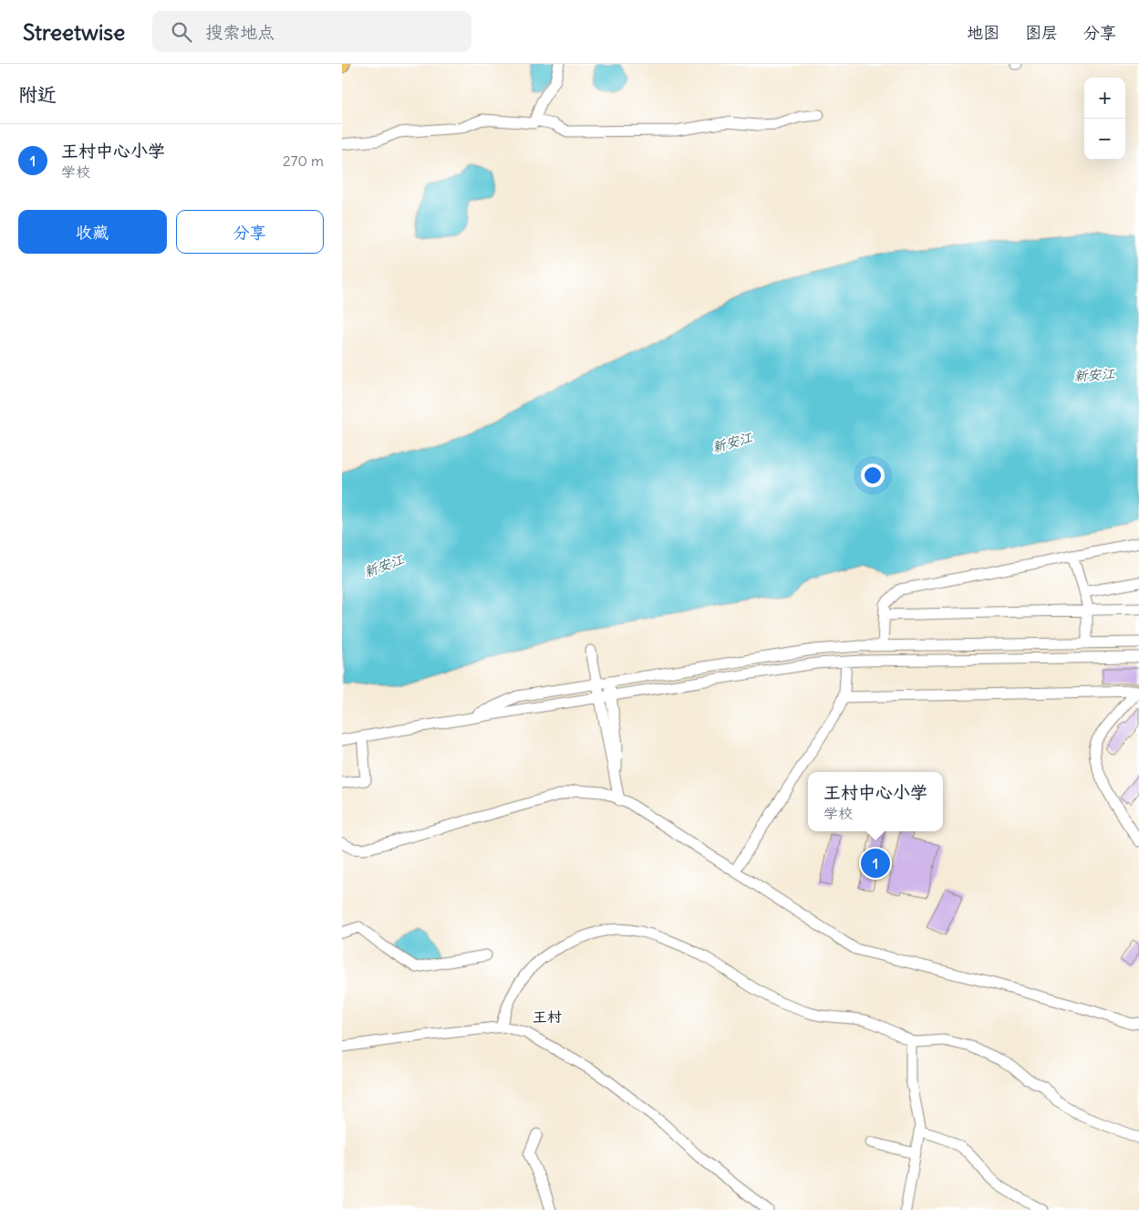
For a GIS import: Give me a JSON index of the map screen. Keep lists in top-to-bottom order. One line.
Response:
{"districts":["王村"],"water":["新安江"],"page":{"header":"Streetwise","search":"搜索地点","nav":["地图","图层","分享"],"heading":"附近","map_buttons":["+","−"],"list":[{"mark":"1","name":"王村中心小学","note":"学校","value":"270 m"}],"buttons":["收藏","分享"],"popup":["王村中心小学","学校"],"pins":"1"}}
